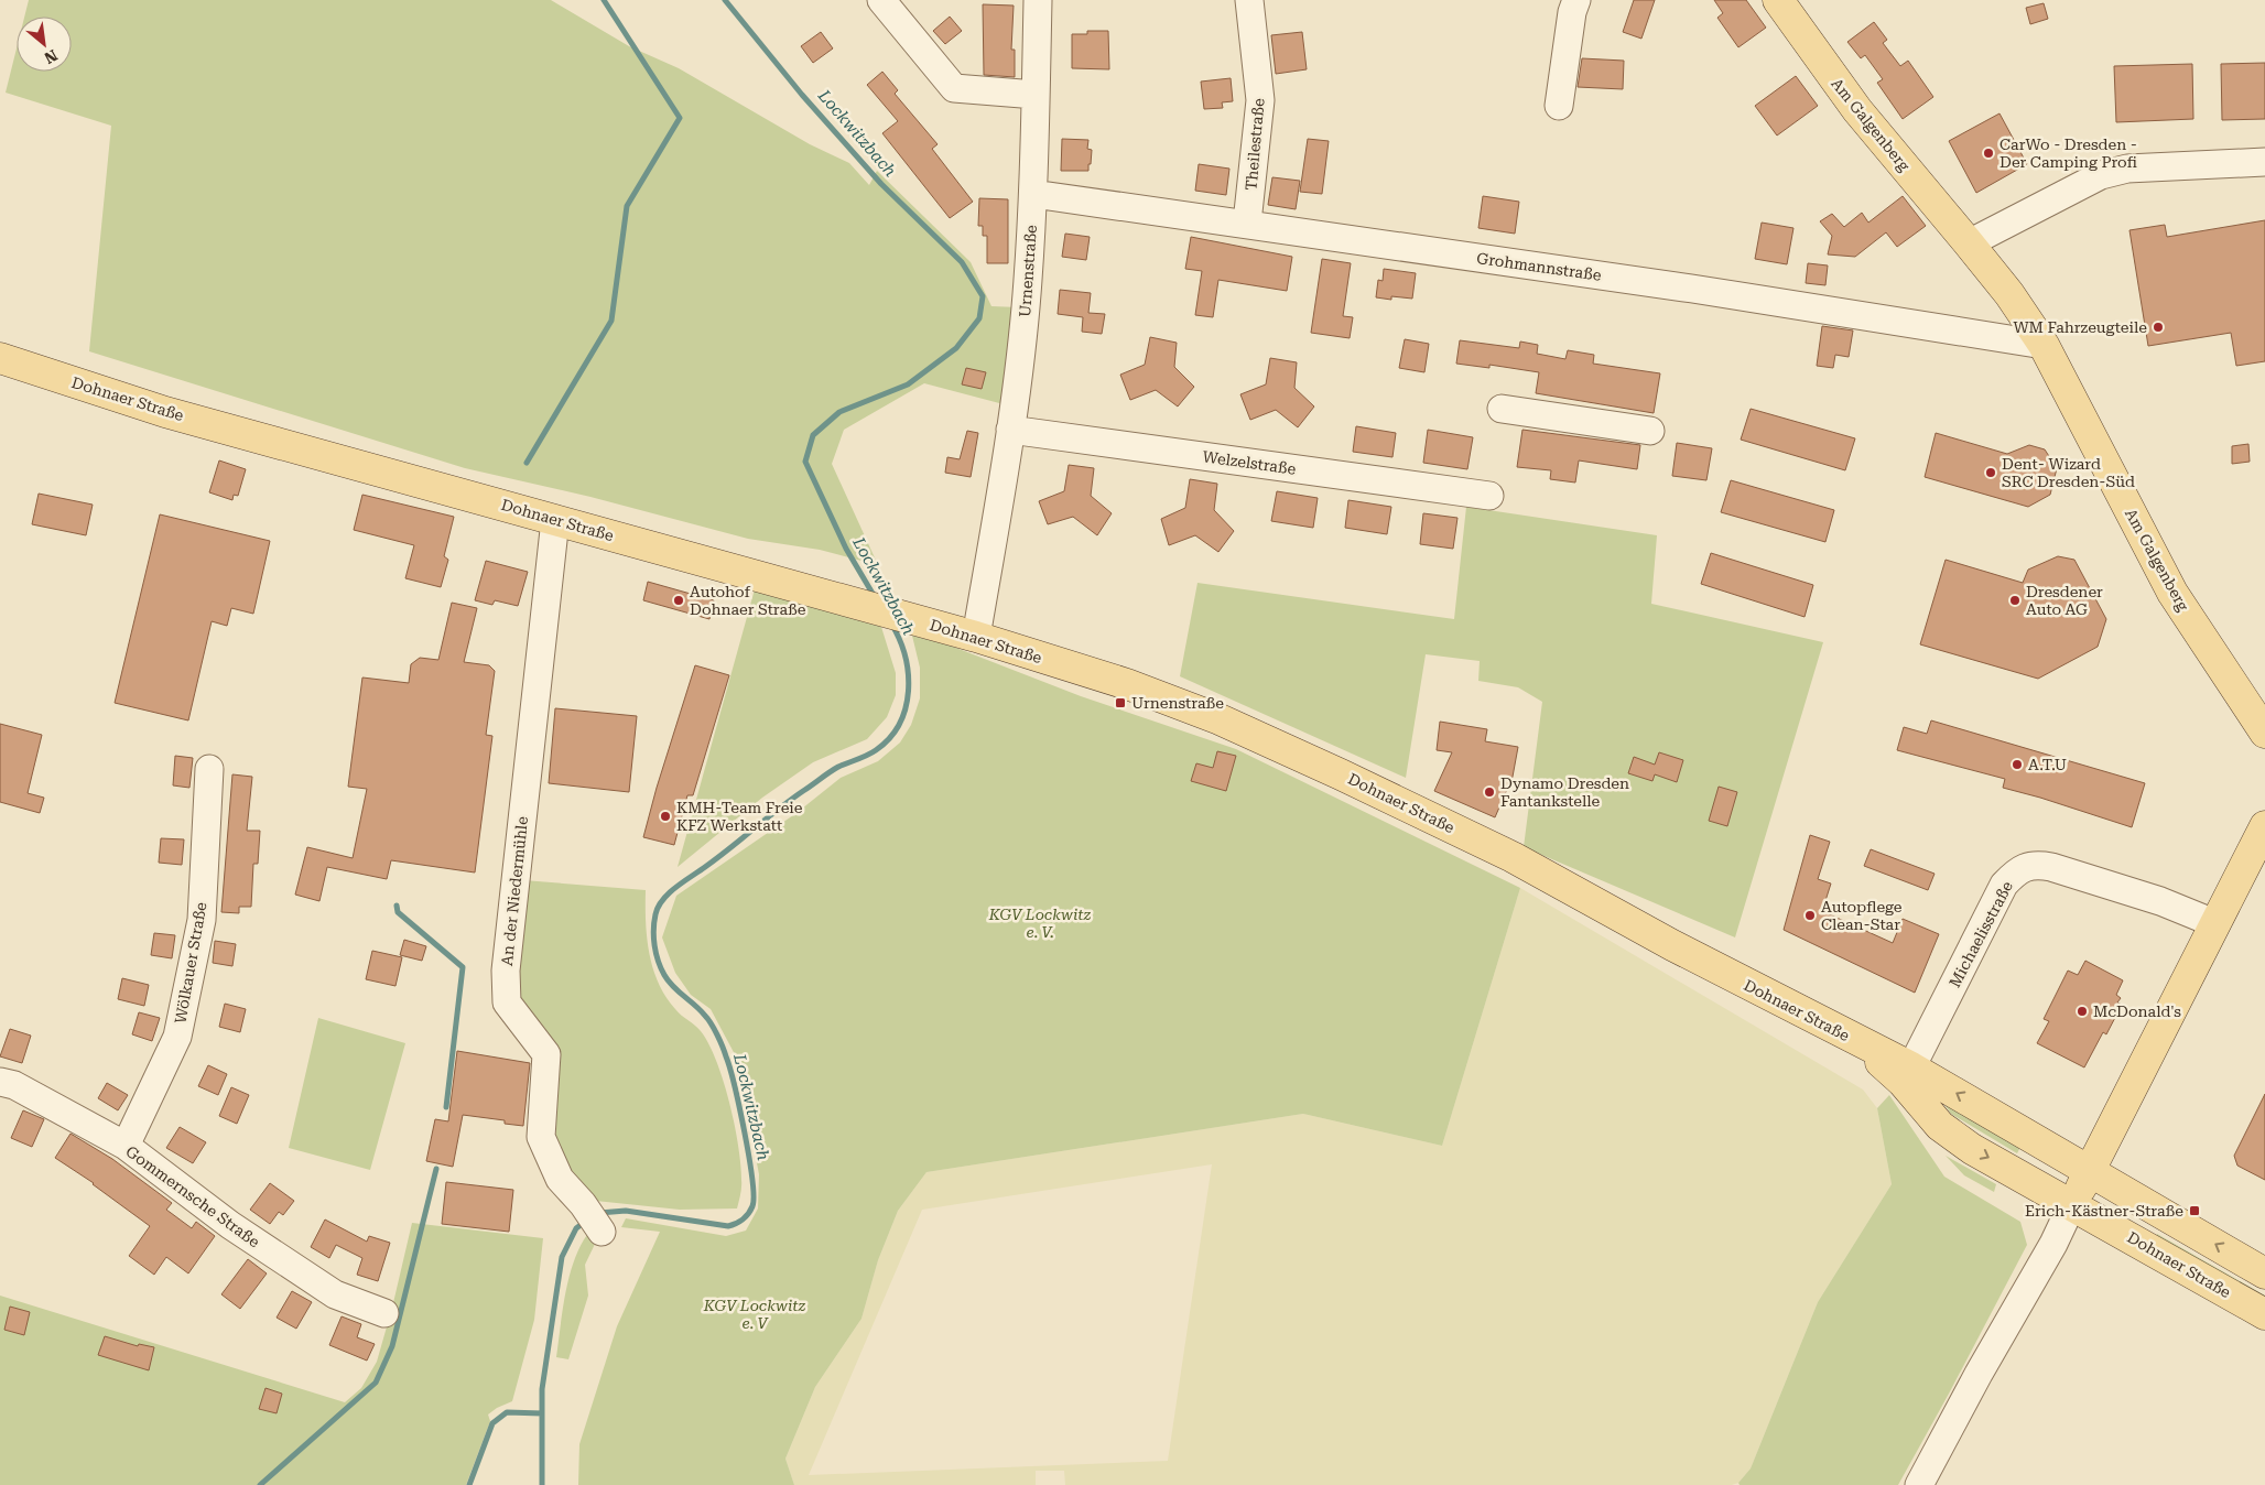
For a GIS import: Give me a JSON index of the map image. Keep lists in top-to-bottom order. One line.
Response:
{"streets":{"main road":["Am Galgenberg","Dohnaer Straße"],"street":["Theilestraße","Grohmannstraße","Urnenstraße","Welzelstraße","An der Niedermühle","Michaelisstraße","Wölkauer Straße","Gommernsche Straße"]},"crossings":[["Am Galgenberg","Grohmannstraße"],["Theilestraße","Grohmannstraße"],["Grohmannstraße","Urnenstraße"],["Urnenstraße","Dohnaer Straße"],["Urnenstraße","Welzelstraße"],["Dohnaer Straße","An der Niedermühle"],["Dohnaer Straße","Michaelisstraße"],["Wölkauer Straße","Gommernsche Straße"]],"water":["Lockwitzbach"],"parks":["KGV Lockwitz e. V.","KGV Lockwitz e. V"],"places":{"other":["CarWo - Dresden - Der Camping Profi","WM Fahrzeugteile","Dent- Wizard SRC Dresden-Süd","Autohof Dohnaer Straße","Dresdener Auto AG","A.T.U","Dynamo Dresden Fantankstelle","KMH-Team Freie KFZ Werkstatt","Autopflege Clean-Star","McDonald's"],"transit":["Urnenstraße","Erich-Kästner-Straße"]},"north":"bottom right"}
